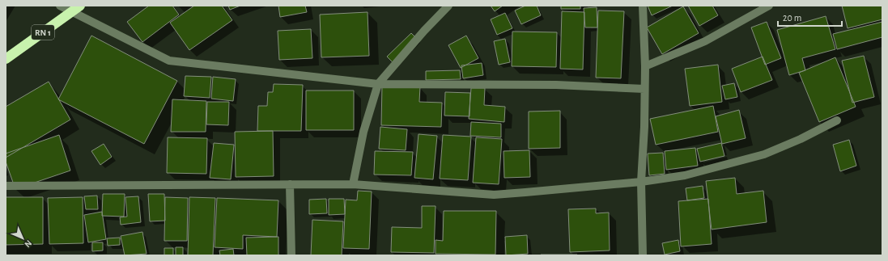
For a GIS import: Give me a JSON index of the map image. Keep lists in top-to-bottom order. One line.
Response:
{"streets":{"highway":["RN 1"]},"scale_bar":"20 m","north":"bottom right"}
